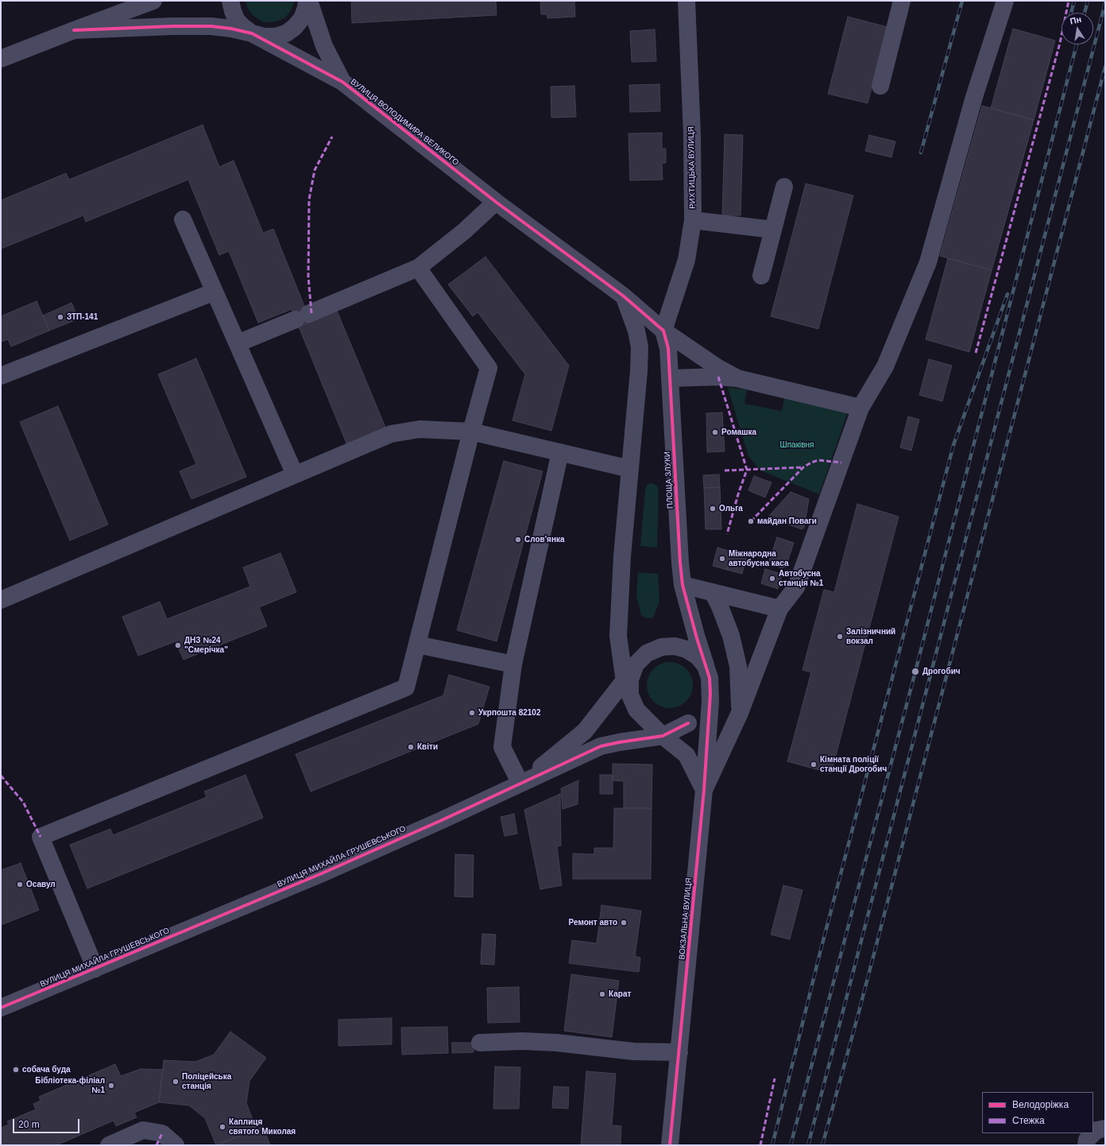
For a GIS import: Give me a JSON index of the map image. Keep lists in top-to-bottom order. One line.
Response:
{"streets":{"street":["ВУЛИЦЯ ВОЛОДИМИРА ВЕЛИКОГО","РИХТИЦЬКА ВУЛИЦЯ","ПЛОЩА ЗЛУКИ","ВУЛИЦЯ МИХАЙЛА ГРУШЕВСЬКОГО","ВОКЗАЛЬНА ВУЛИЦЯ"]},"crossings":[["РИХТИЦЬКА ВУЛИЦЯ","ПЛОЩА ЗЛУКИ"],["ПЛОЩА ЗЛУКИ","ВУЛИЦЯ МИХАЙЛА ГРУШЕВСЬКОГО"],["ПЛОЩА ЗЛУКИ","ВОКЗАЛЬНА ВУЛИЦЯ"],["ВУЛИЦЯ МИХАЙЛА ГРУШЕВСЬКОГО","ВОКЗАЛЬНА ВУЛИЦЯ"]],"parks":["Шпаківня"],"places":["ЗТП-141","Ромашка","Ольга","майдан Поваги","Слов'янка","Міжнародна автобусна каса","Автобусна станція №1","Залізничний вокзал","ДНЗ №24 \"Смерічка\"","Дрогобич","Укрпошта 82102","Квіти","Кімната поліції станції Дрогобич","Осавул","Ремонт авто","Карат","собача буда","Поліцейська станція","Бібліотека-філіал №1","Каплиця святого Миколая"],"legend":["Велодоріжка","Стежка"],"scale_bar":"20 m","north":"top"}
